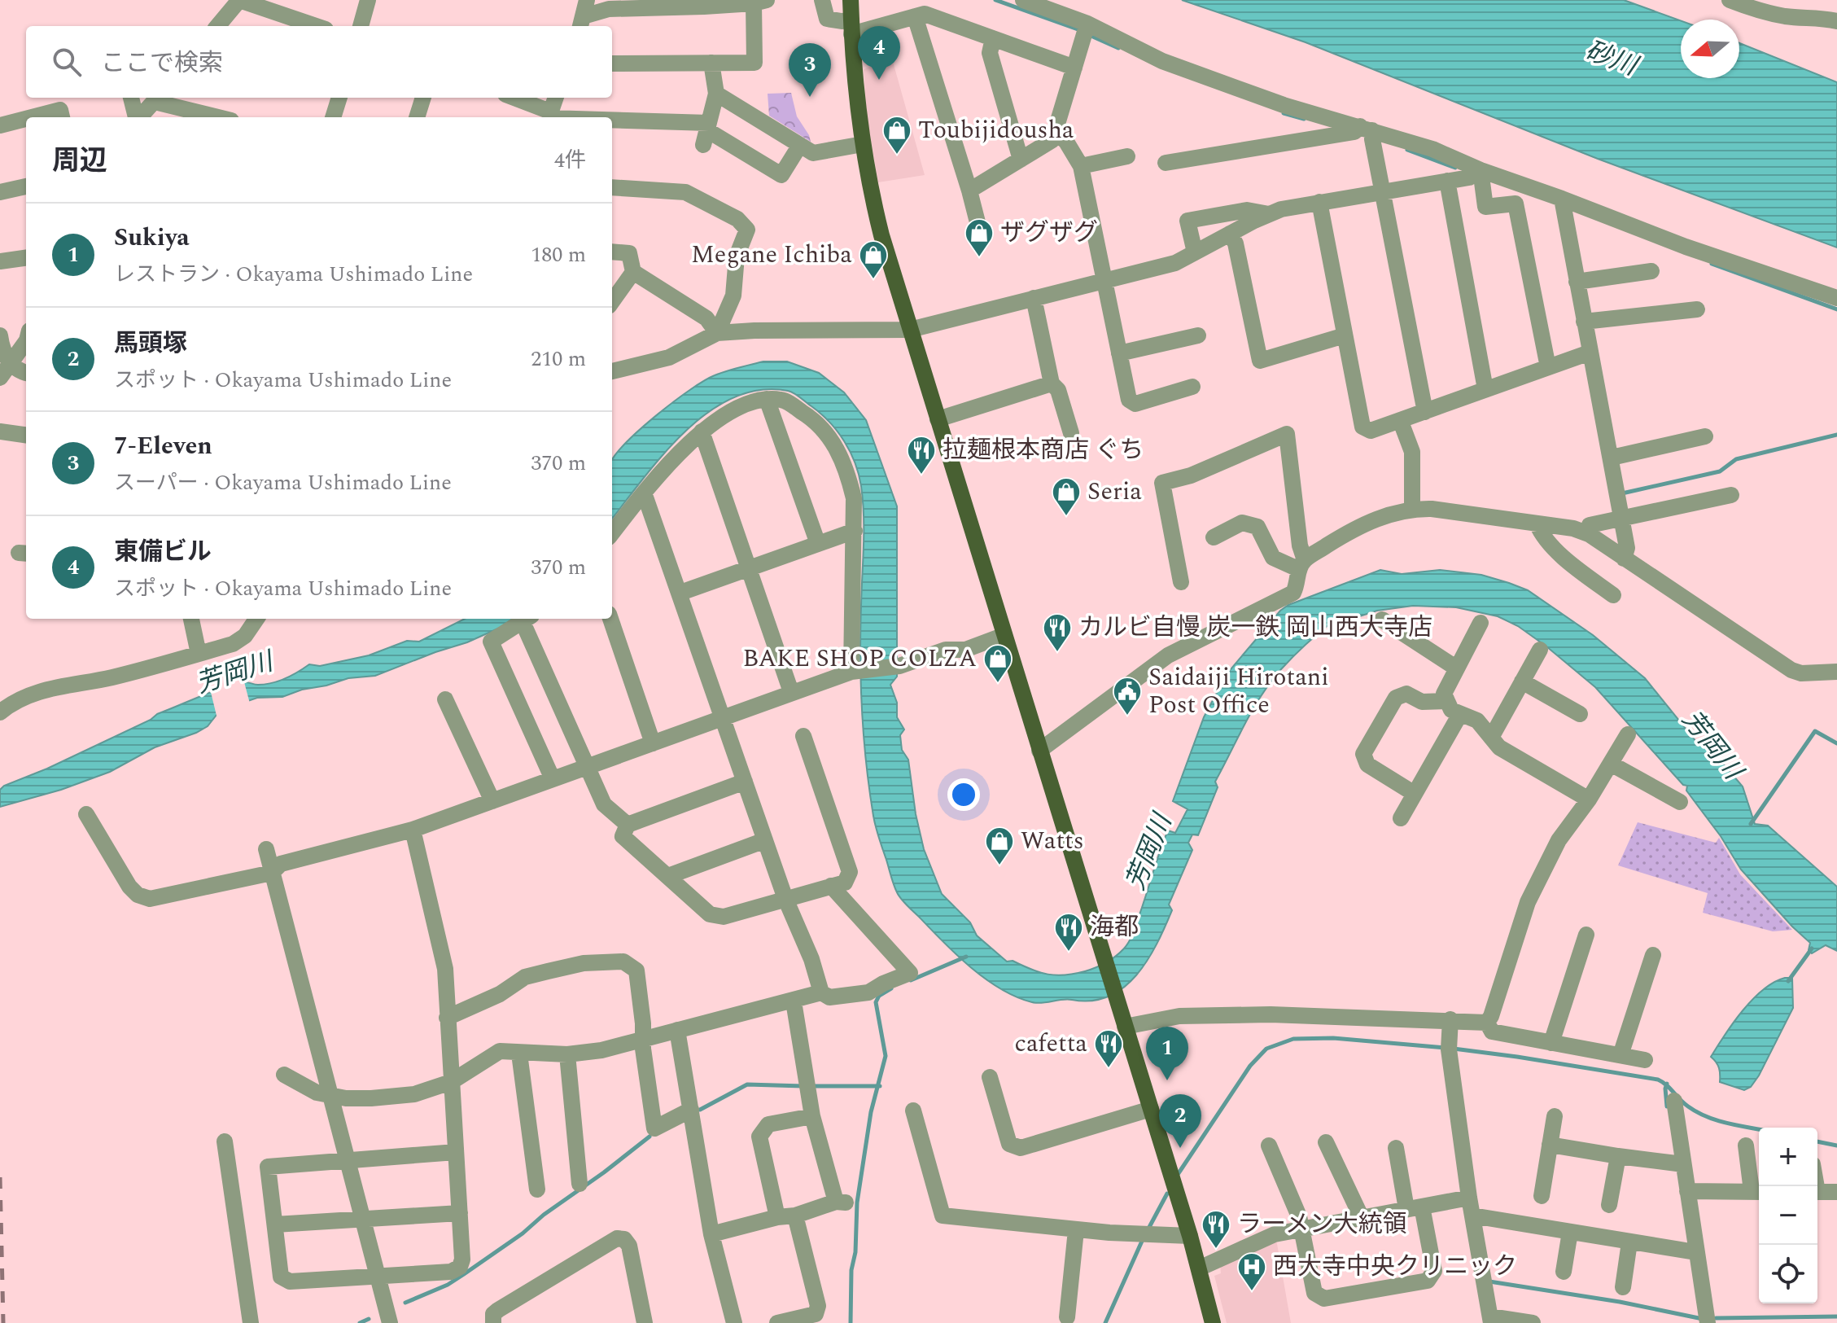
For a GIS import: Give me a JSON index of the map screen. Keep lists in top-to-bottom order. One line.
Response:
{"water":["砂川","芳岡川"],"places":{"shop":["Toubijidousha","ザグザグ","Megane Ichiba","Seria","BAKE SHOP COLZA","Watts"],"restaurant":["拉麺根本商店 ぐち","カルビ自慢 炭一鉄 岡山西大寺店","海都","cafetta","ラーメン大統領"],"public building":["Saidaiji Hirotani Post Office"],"hospital":["西大寺中央クリニック"]},"north":"left","page":{"pins":["4","3","1","2"],"search":"ここで検索","heading":["周辺","4件"],"list":[{"mark":"1","name":"Sukiya","note":"レストラン · Okayama Ushimado Line","value":"180 m"},{"mark":"2","name":"馬頭塚","note":"スポット · Okayama Ushimado Line","value":"210 m"},{"mark":"3","name":"7-Eleven","note":"スーパー · Okayama Ushimado Line","value":"370 m"},{"mark":"4","name":"東備ビル","note":"スポット · Okayama Ushimado Line","value":"370 m"}],"map_buttons":["+","−"]}}
